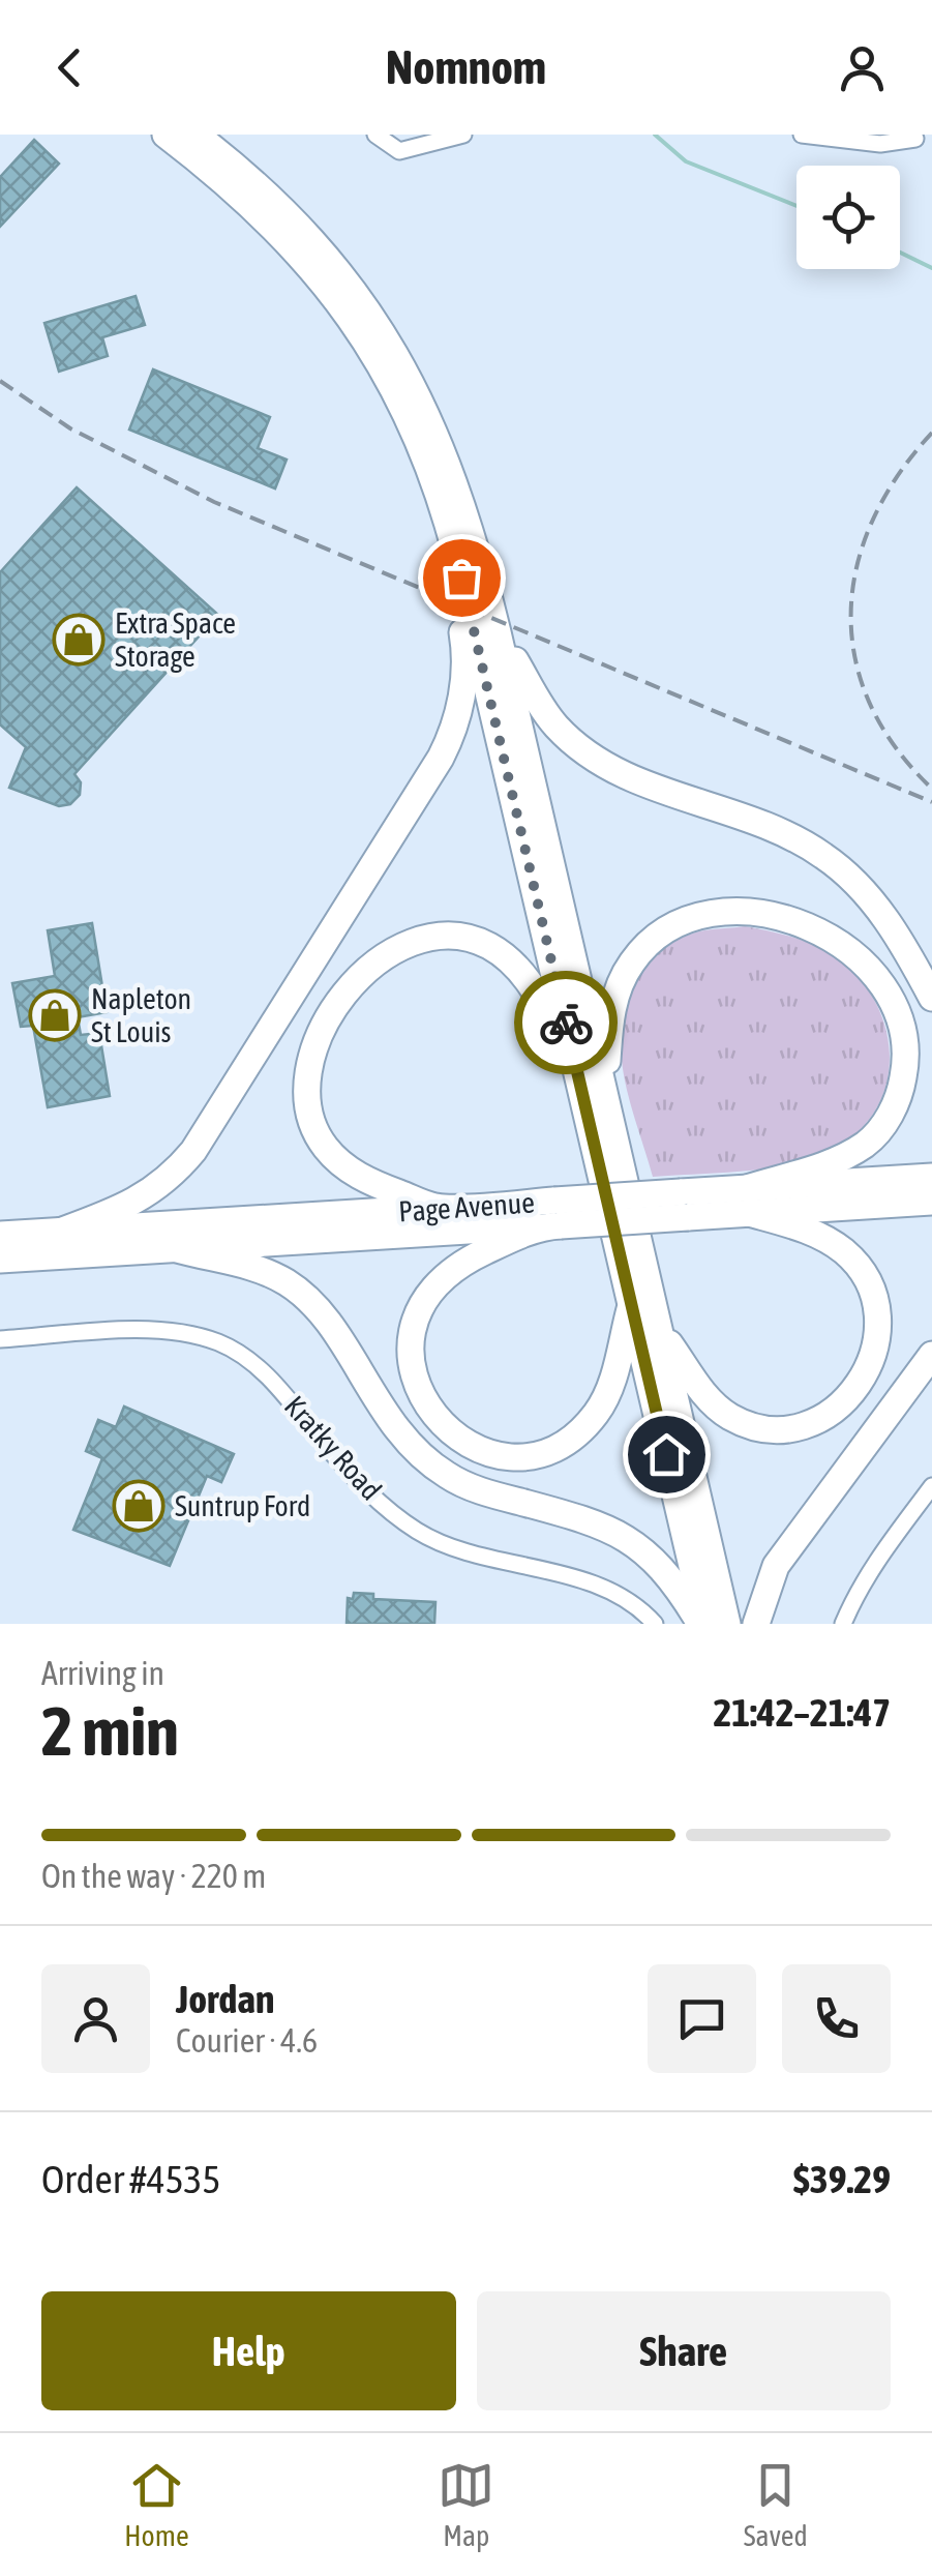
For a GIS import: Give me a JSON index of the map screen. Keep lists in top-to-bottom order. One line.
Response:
{"streets":{"main road":["Page Avenue"],"street":["Kratky Road"]},"places":{"shop":["Extra Space Storage","Napleton St Louis","Suntrup Ford"]},"page":{"header":"Nomnom","heading":["2 min","Arriving in","21:42–21:47"],"panel":["Jordan","Courier · 4.6","Order #4535","$39.29"],"bar":"On the way · 220 m","buttons":["Help","Share"],"tabs":["Home","Map","Saved"]}}
